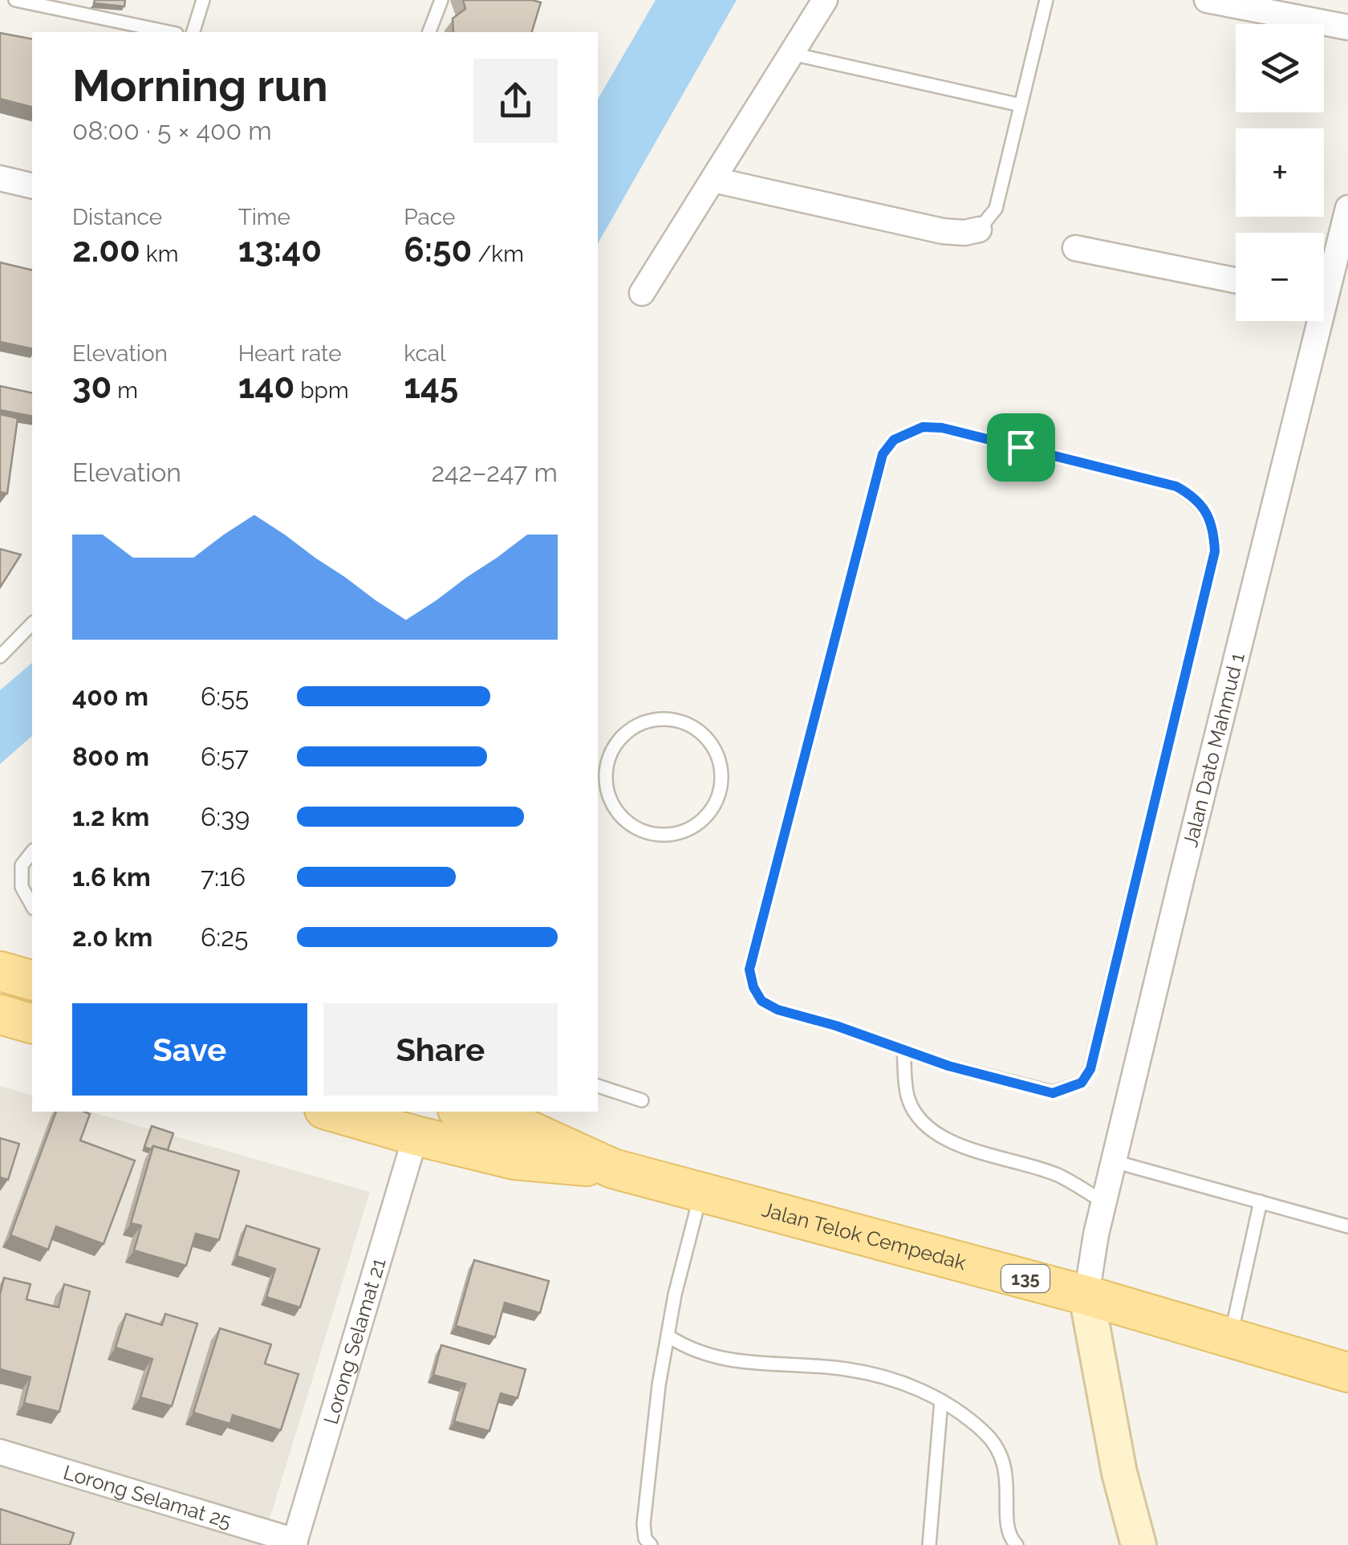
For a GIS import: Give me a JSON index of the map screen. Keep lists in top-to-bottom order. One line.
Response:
{"streets":{"main road":["Jalan Telok Cempedak","135"],"street":["Jalan Dato Mahmud 1","Lorong Selamat 21","Lorong Selamat 25"]},"crossings":[["Jalan Dato Mahmud 1","Jalan Telok Cempedak"],["Jalan Telok Cempedak","Lorong Selamat 21"],["Lorong Selamat 21","Lorong Selamat 25"]],"page":{"map_buttons":["+","−"],"heading":["Morning run","08:00 · 5 × 400 m"],"stats":[["Distance","2.00 km"],["Time","13:40"],["Pace","6:50 /km"],["Elevation","30 m"],["Heart rate","140 bpm"],["kcal","145"]],"chart":["Elevation","242–247 m"],"list":[{"name":"400 m","note":"6:55"},{"name":"800 m","note":"6:57"},{"name":"1.2 km","note":"6:39"},{"name":"1.6 km","note":"7:16"},{"name":"2.0 km","note":"6:25"}],"buttons":["Save","Share"]}}
